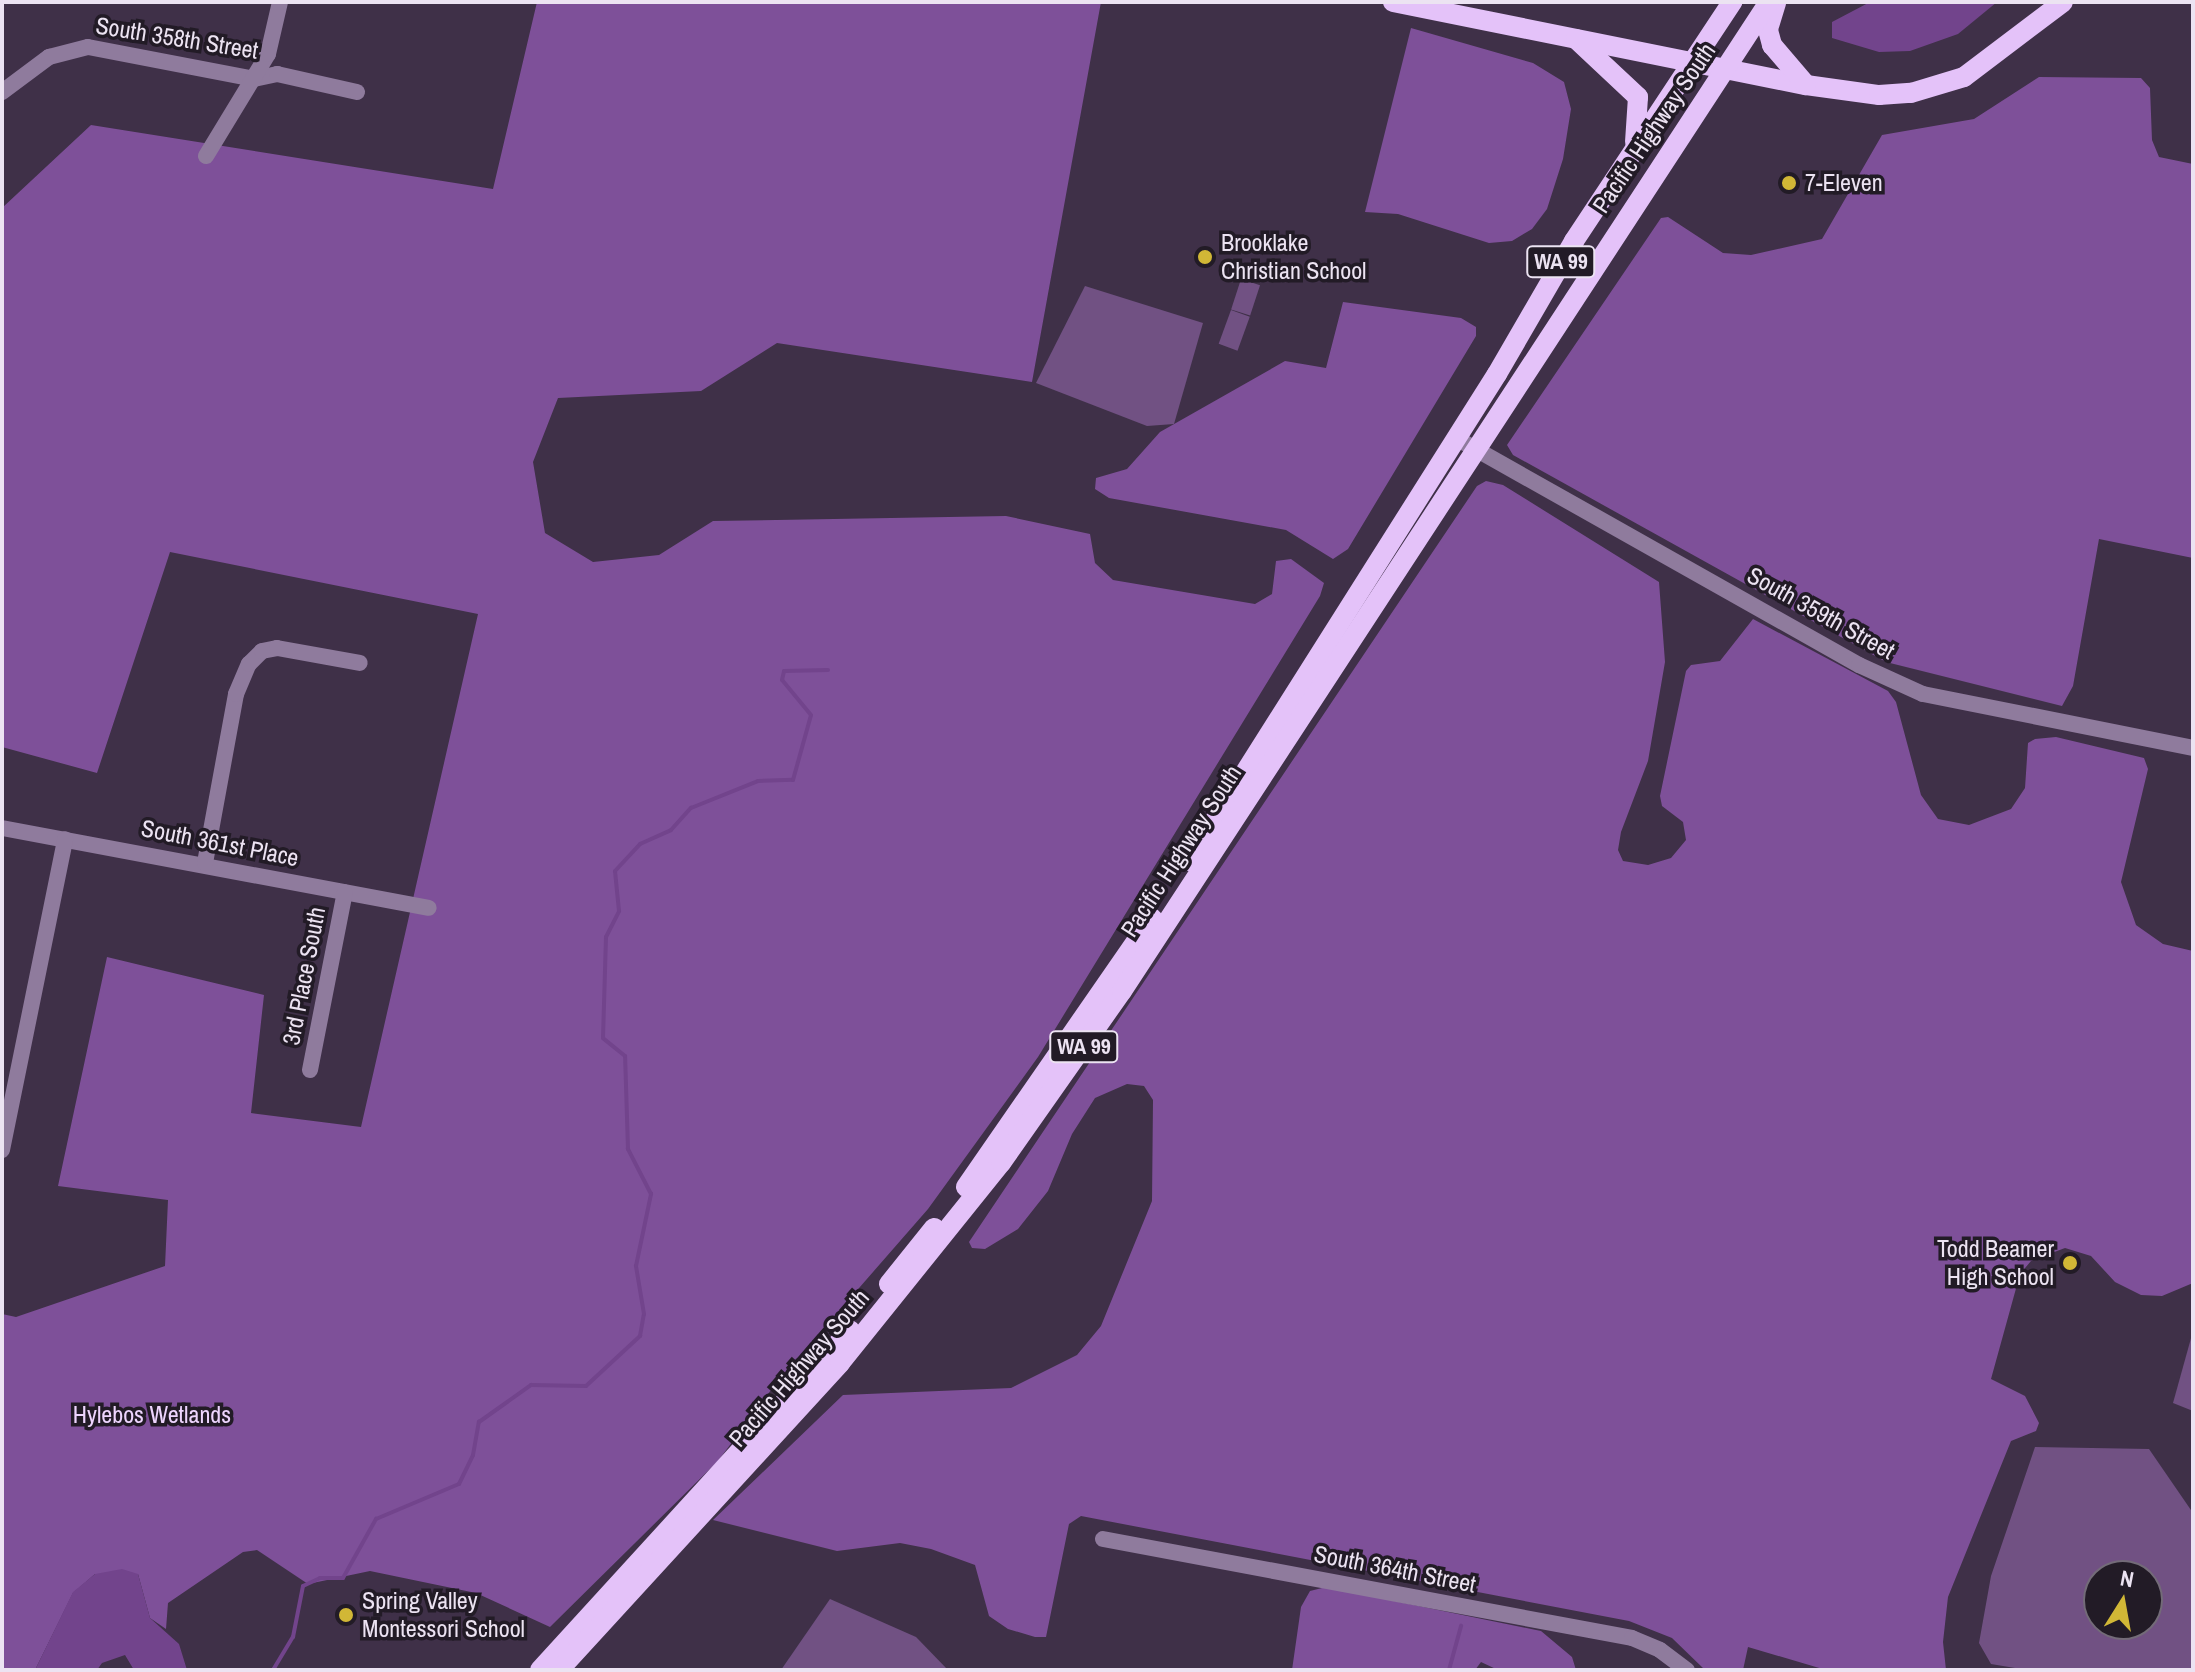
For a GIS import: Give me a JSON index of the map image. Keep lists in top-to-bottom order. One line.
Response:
{"streets":{"main road":["Pacific Highway South","WA 99"],"street":["South 358th Street","South 359th Street","South 361st Place","3rd Place South","South 364th Street"]},"crossings":[["Pacific Highway South","South 359th Street"],["South 361st Place","3rd Place South"]],"parks":["Hylebos Wetlands"],"places":["7-Eleven","Brooklake Christian School","Todd Beamer High School","Spring Valley Montessori School"],"north":"top"}
